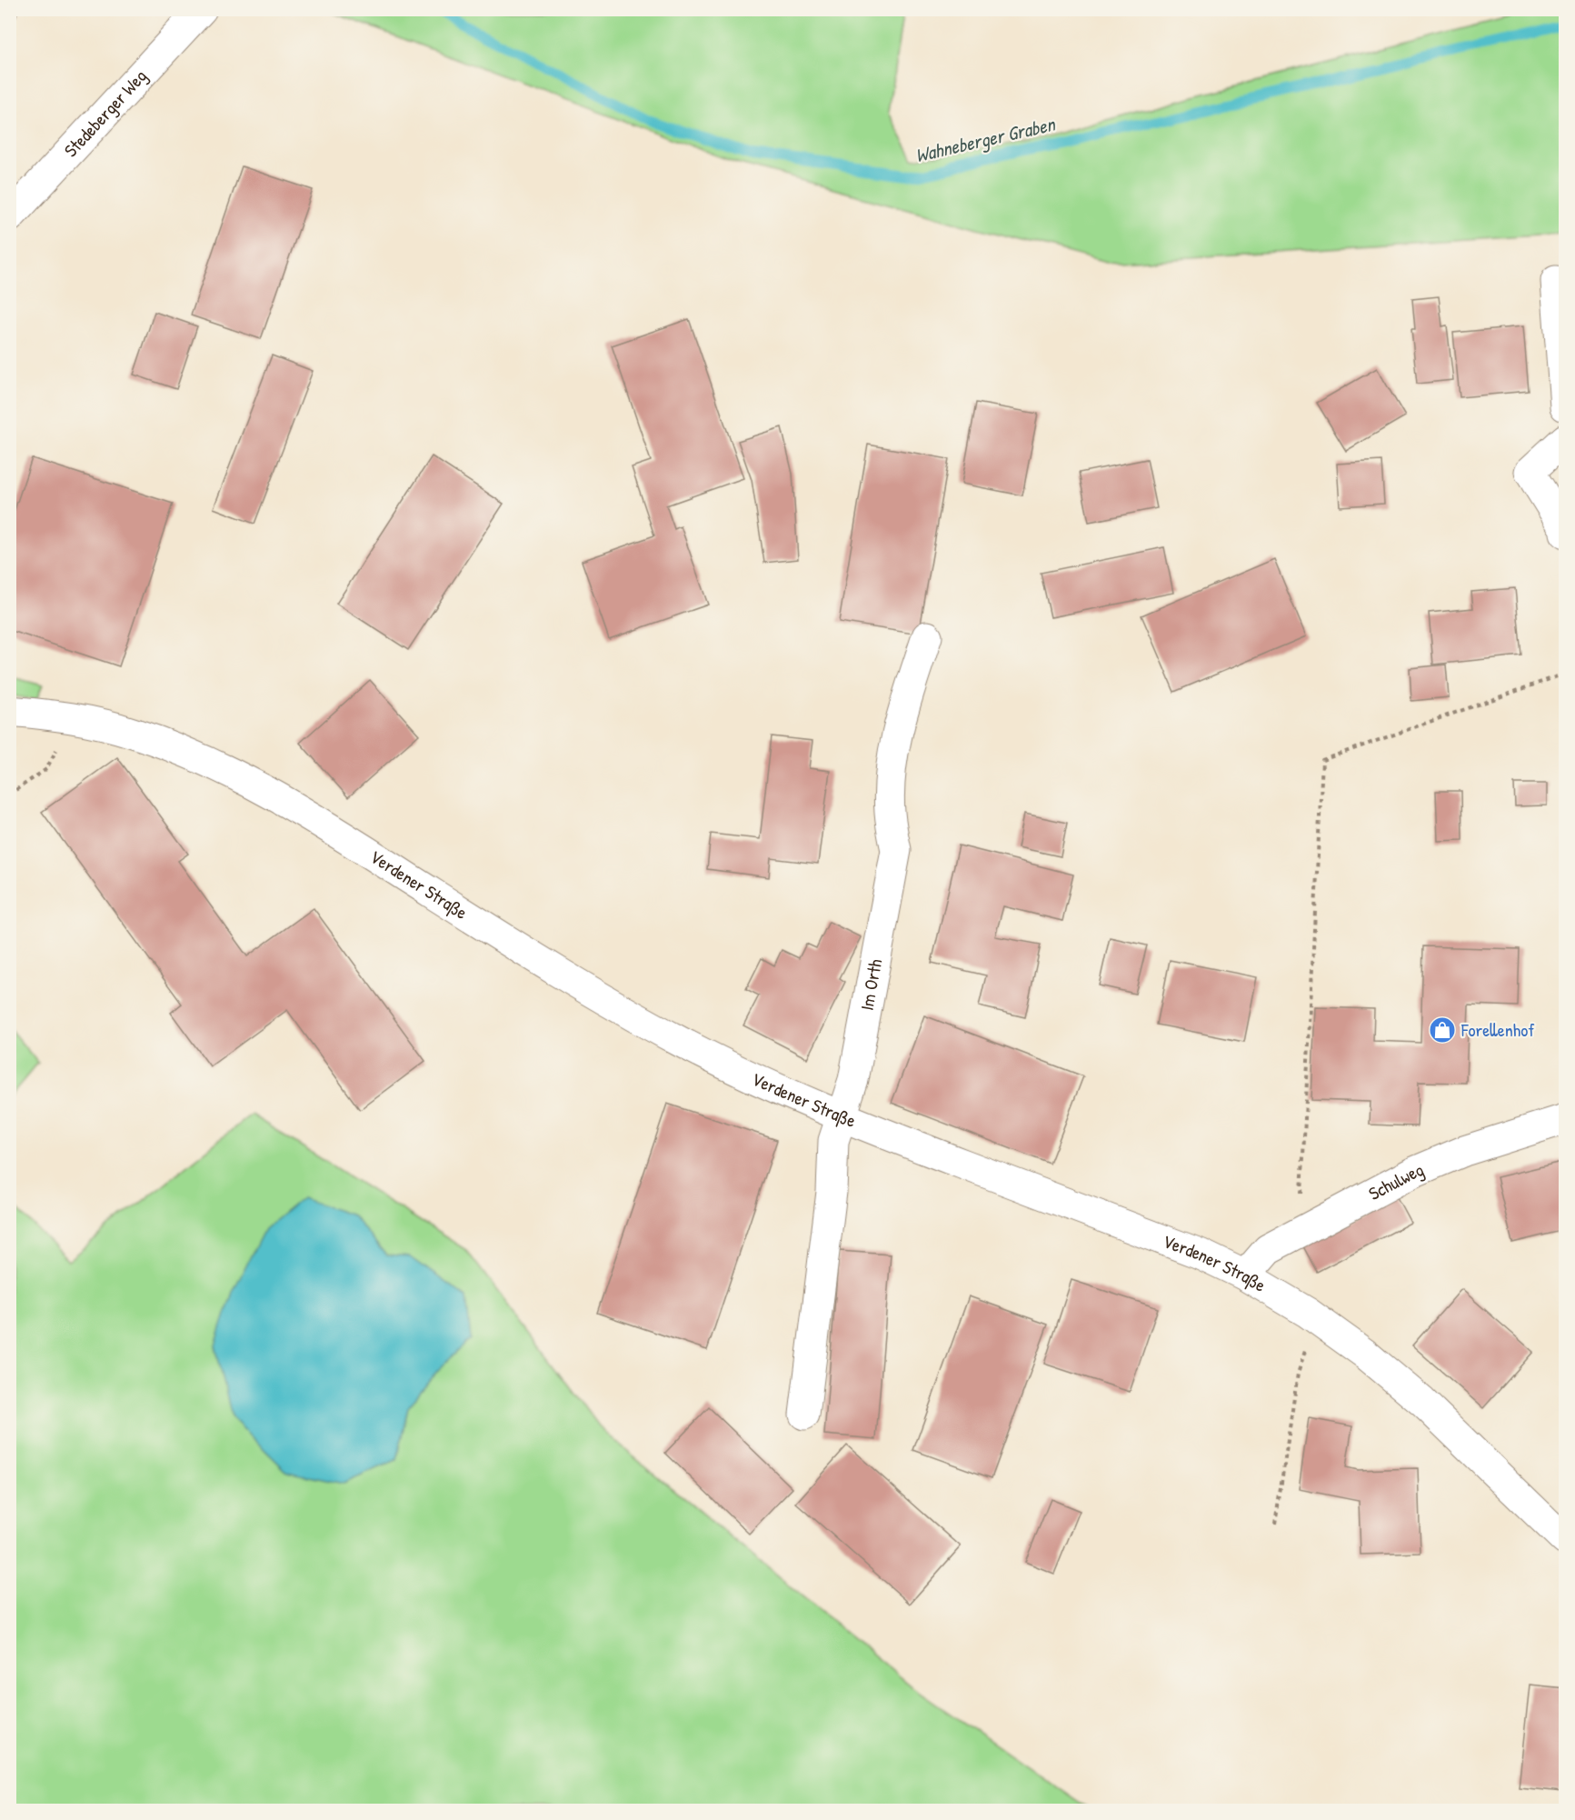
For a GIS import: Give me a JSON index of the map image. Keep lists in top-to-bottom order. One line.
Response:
{"streets":{"street":["Stedeberger Weg","Verdener Straße","Im Orth","Schulweg"]},"crossings":[["Verdener Straße","Im Orth"],["Verdener Straße","Schulweg"]],"water":["Wahneberger Graben"],"places":{"shop":["Forellenhof"]}}
